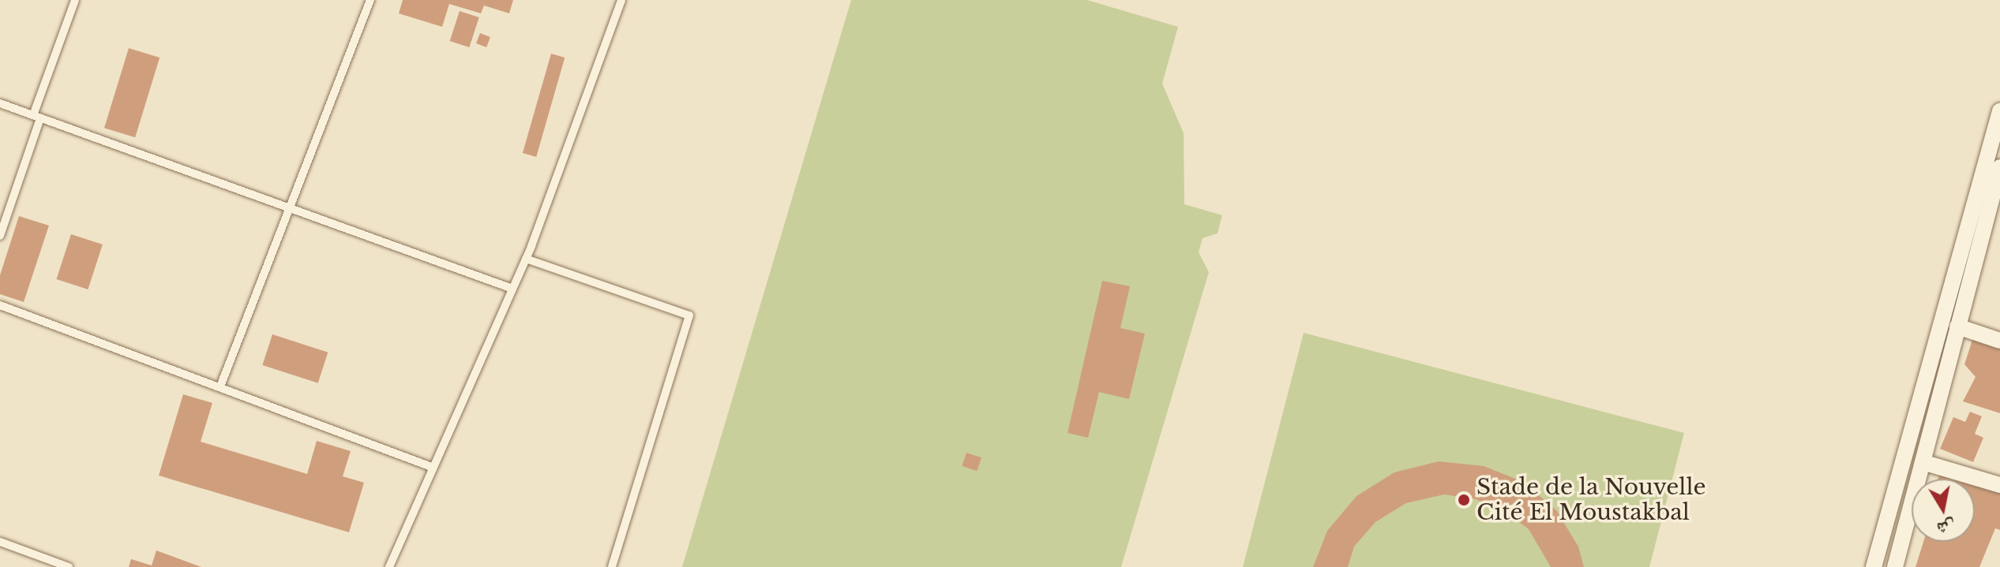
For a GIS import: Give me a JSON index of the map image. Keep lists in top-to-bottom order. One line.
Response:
{"places":["Stade de la Nouvelle Cité El Moustakbal"],"north":"bottom"}
